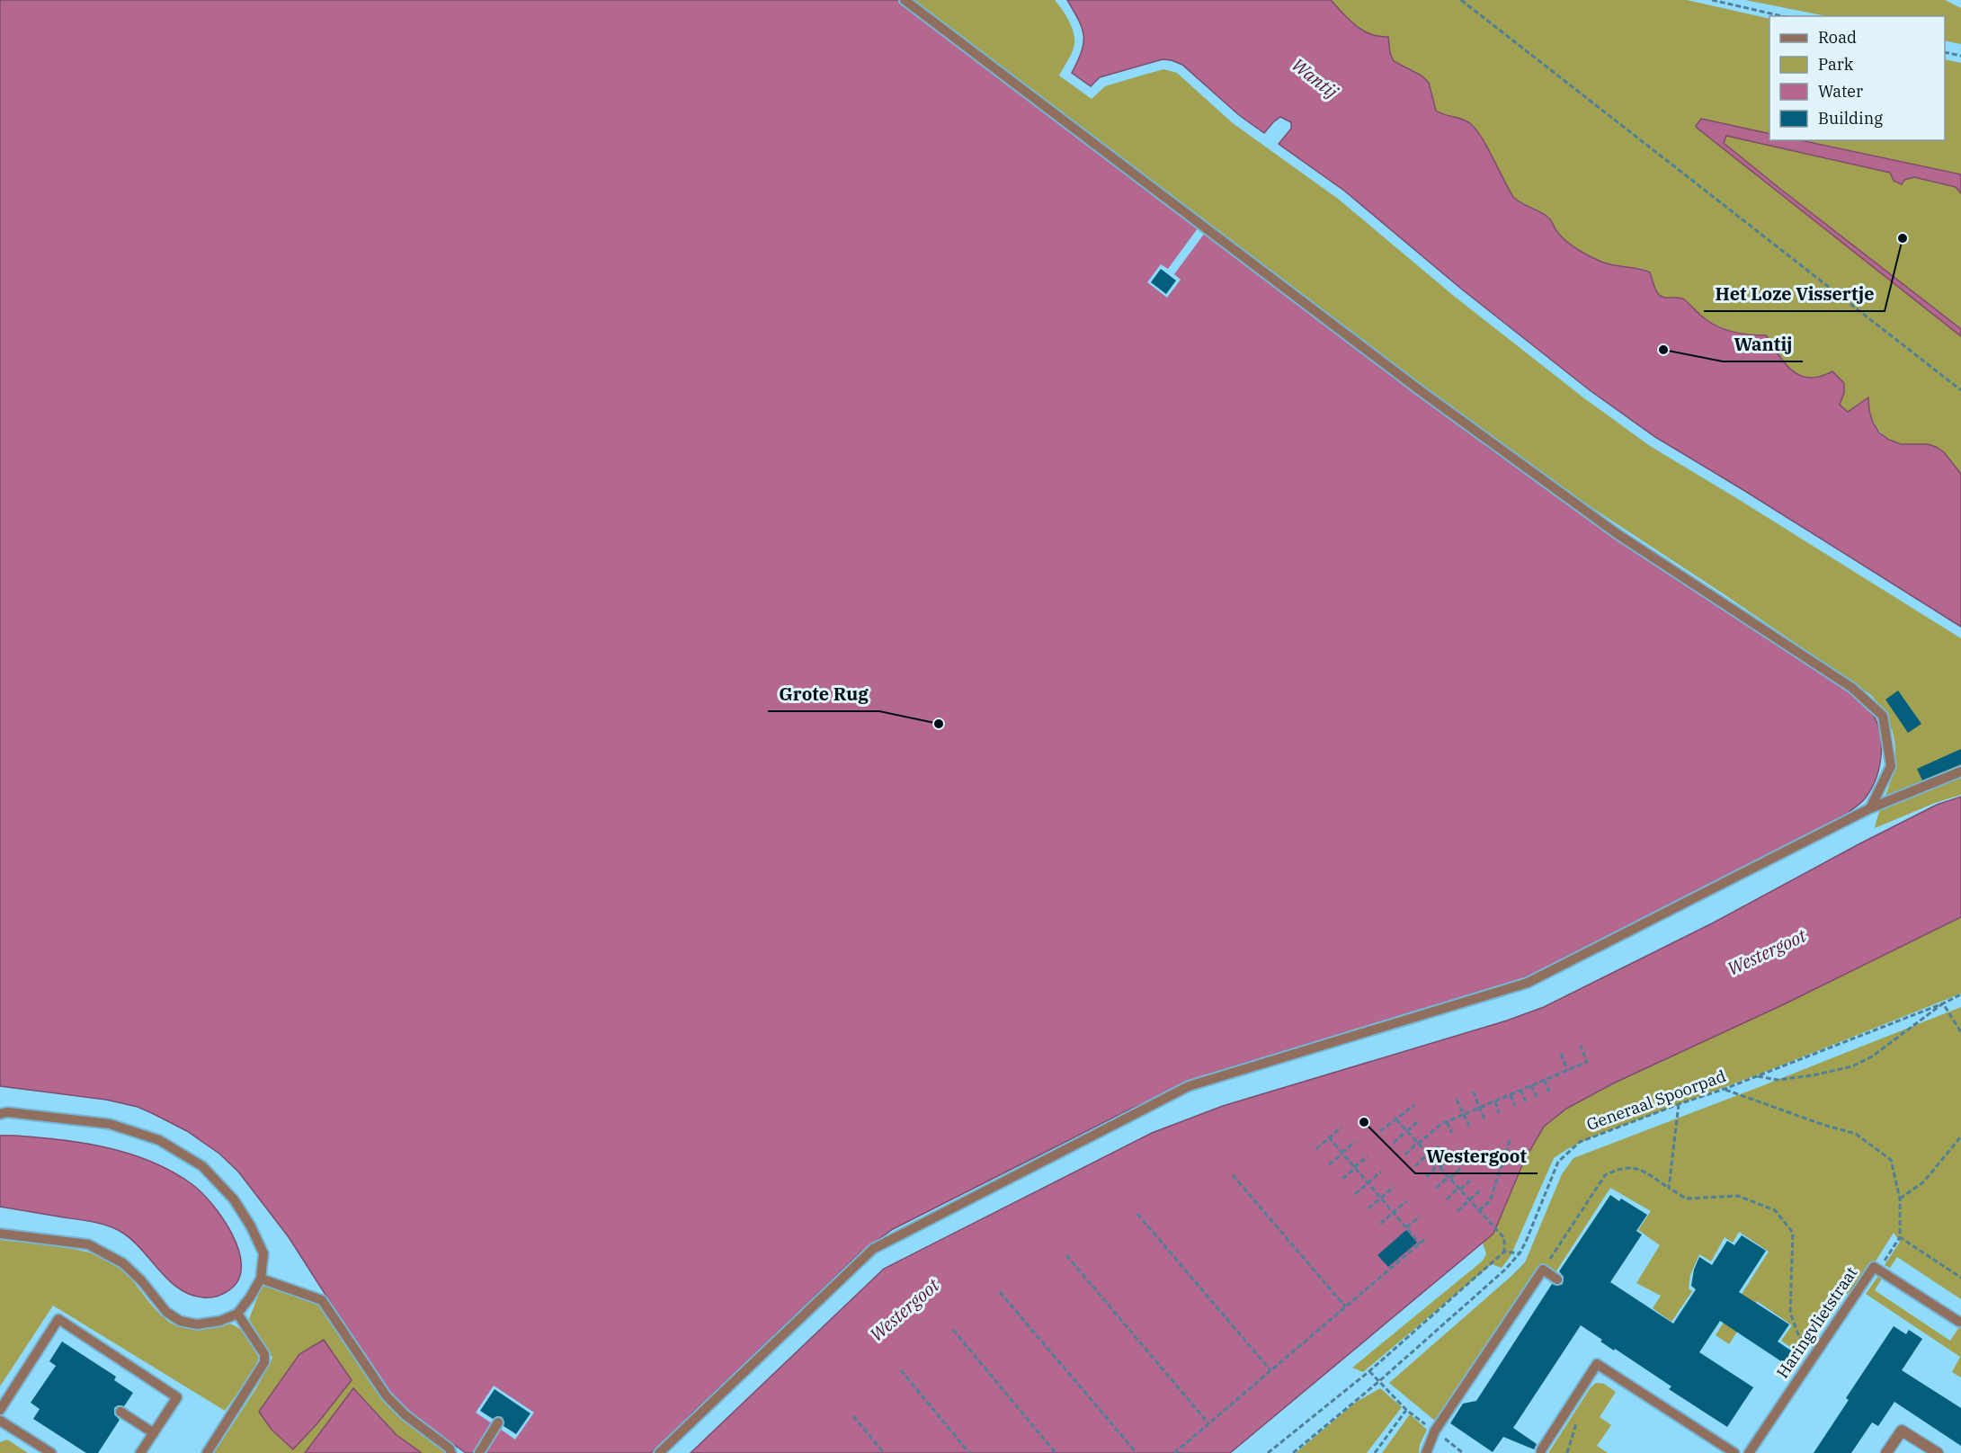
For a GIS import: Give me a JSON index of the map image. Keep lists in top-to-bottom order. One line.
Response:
{"streets":{"lane":["Haringvlietstraat"],"path":["Generaal Spoorpad"]},"water":["Wantij","Westergoot"],"places":["Het Loze Vissertje","Wantij","Grote Rug","Westergoot"],"legend":["Road","Park","Water","Building"]}
